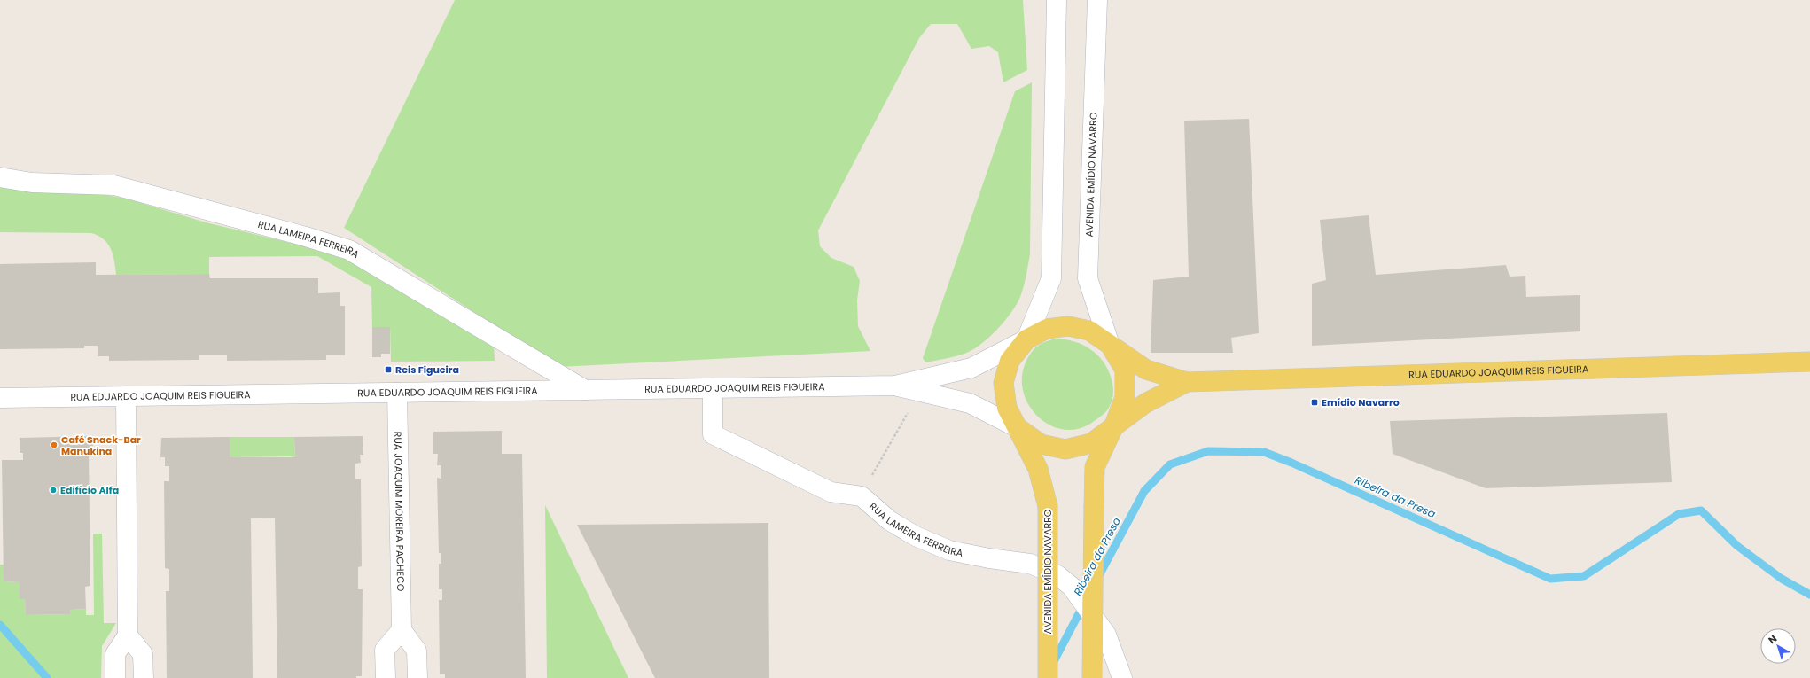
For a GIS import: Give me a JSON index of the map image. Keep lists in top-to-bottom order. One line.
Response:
{"streets":{"main road":["AVENIDA EMÍDIO NAVARRO","RUA EDUARDO JOAQUIM REIS FIGUEIRA"],"street":["RUA LAMEIRA FERREIRA","RUA JOAQUIM MOREIRA PACHECO"]},"crossings":[["AVENIDA EMÍDIO NAVARRO","RUA EDUARDO JOAQUIM REIS FIGUEIRA"],["RUA LAMEIRA FERREIRA","RUA EDUARDO JOAQUIM REIS FIGUEIRA"],["RUA EDUARDO JOAQUIM REIS FIGUEIRA","RUA JOAQUIM MOREIRA PACHECO"]],"water":["Ribeira da Presa"],"places":{"transit":["Reis Figueira","Emídio Navarro"],"other":["Café Snack-Bar Manukina","Edifício Alfa"]},"north":"top left"}
